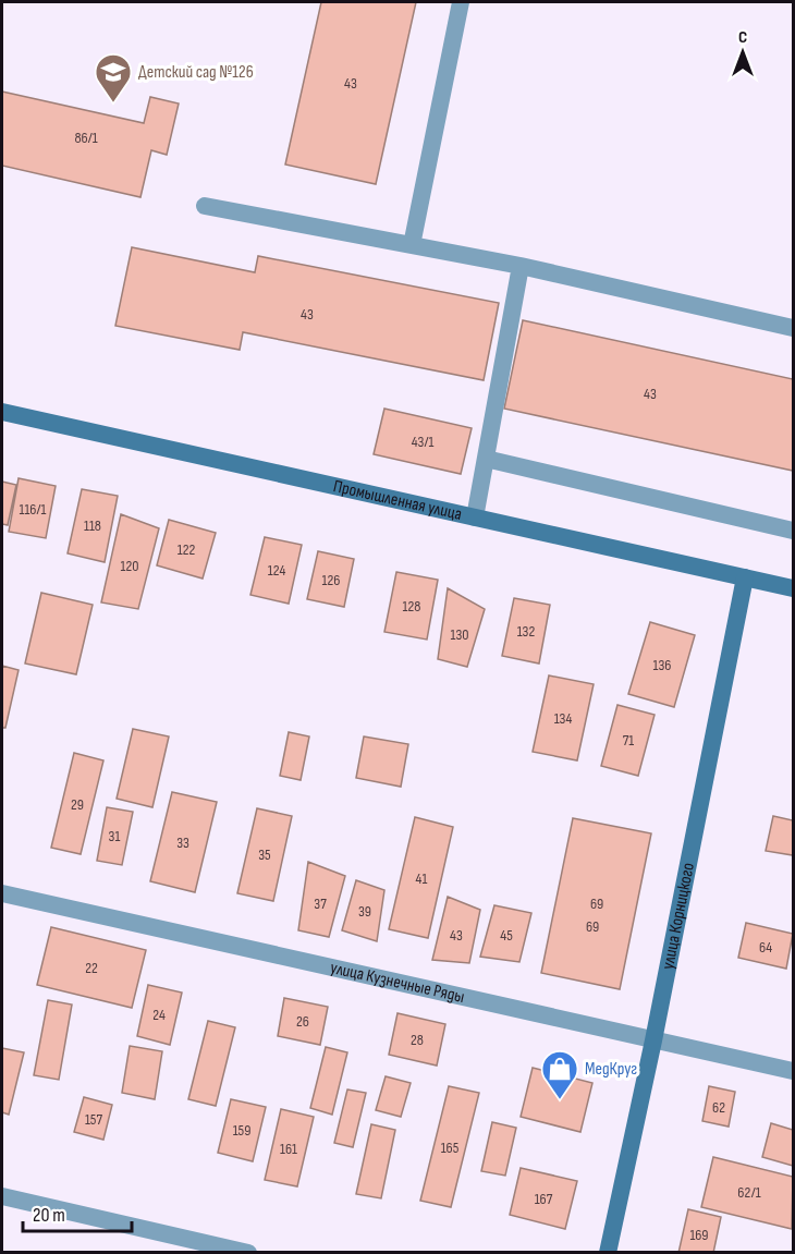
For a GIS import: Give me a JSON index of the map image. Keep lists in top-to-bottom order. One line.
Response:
{"streets":{"main road":["Промышленная улица","улица Корницкого"],"street":["улица Кузнечные Ряды"]},"crossings":[["Промышленная улица","улица Корницкого"],["улица Корницкого","улица Кузнечные Ряды"]],"places":{"school or university":["Детский сад №126"],"shop":["МедКруг"]},"house_numbers":["43","86/1","43","43","43/1","116/1","118","122","120","124","126","128","132","130","136","134","71","29","31","33","35","41","37","69","39","69","43","45","64","22","24","26","28","62","157","159","165","161","62/1","167","169"],"scale_bar":"20 m","north":"top"}
